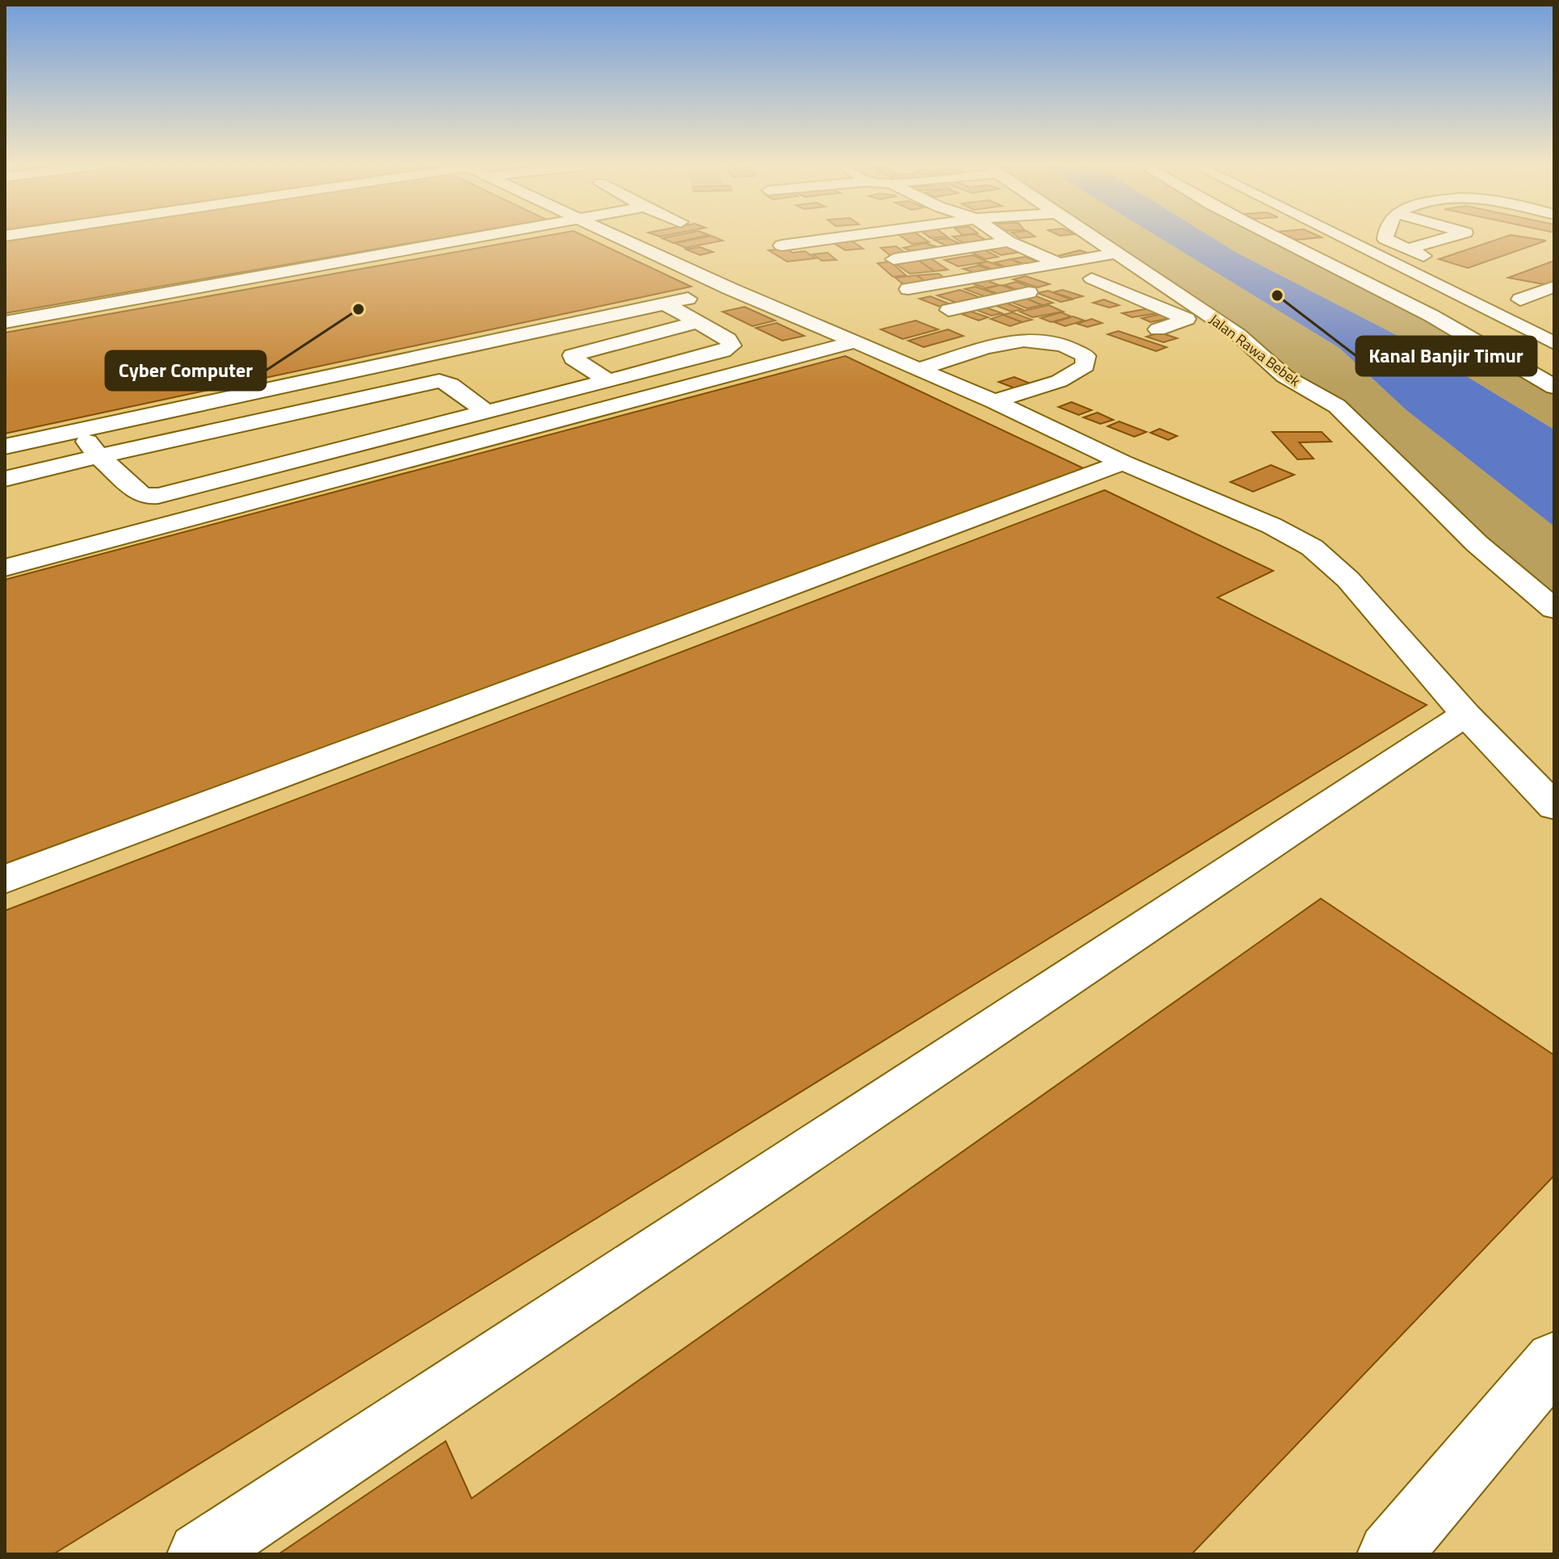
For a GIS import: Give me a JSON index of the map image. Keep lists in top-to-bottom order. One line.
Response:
{"streets":{"street":["Jalan Rawa Bebek"]},"places":["Kanal Banjir Timur","Cyber Computer"]}
